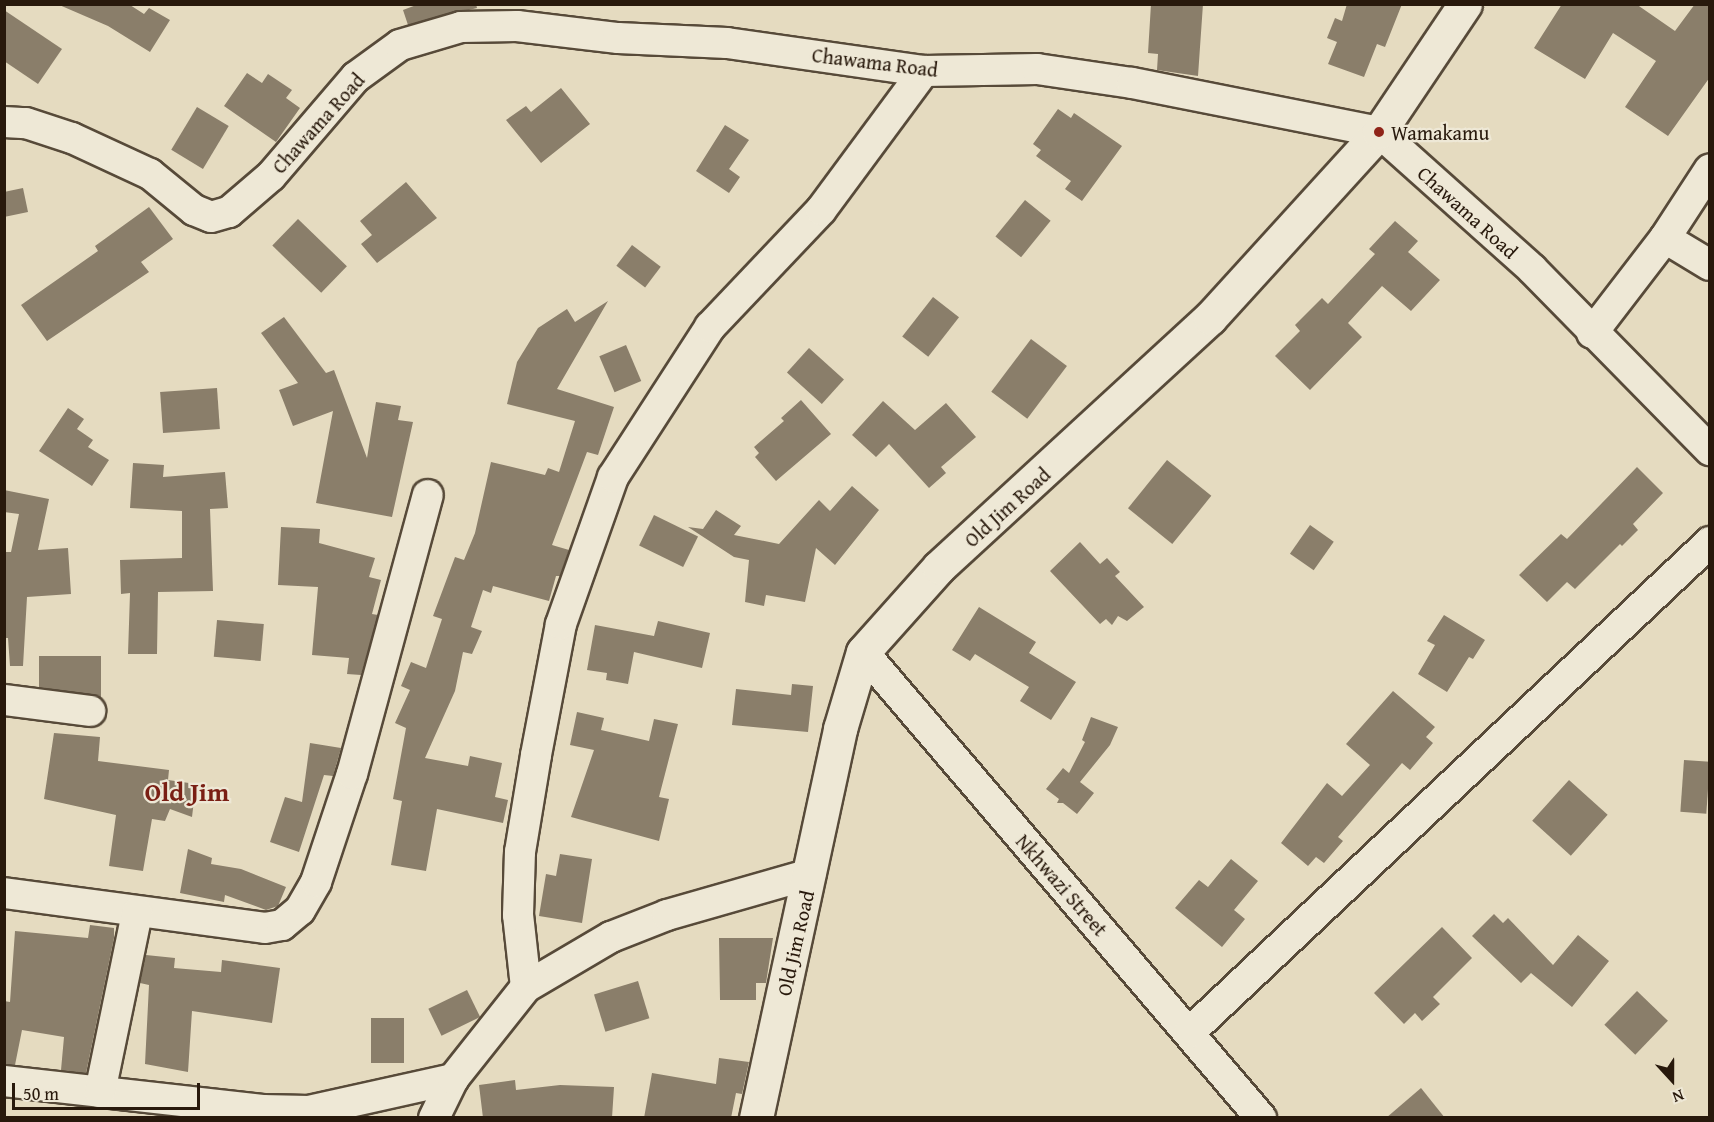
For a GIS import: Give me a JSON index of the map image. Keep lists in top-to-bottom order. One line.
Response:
{"streets":{"street":["Chawama Road","Old Jim Road","Nkhwazi Street"]},"crossings":[["Chawama Road","Old Jim Road"],["Old Jim Road","Nkhwazi Street"]],"districts":["Old Jim"],"places":["Wamakamu"],"scale_bar":"50 m","north":"bottom"}
